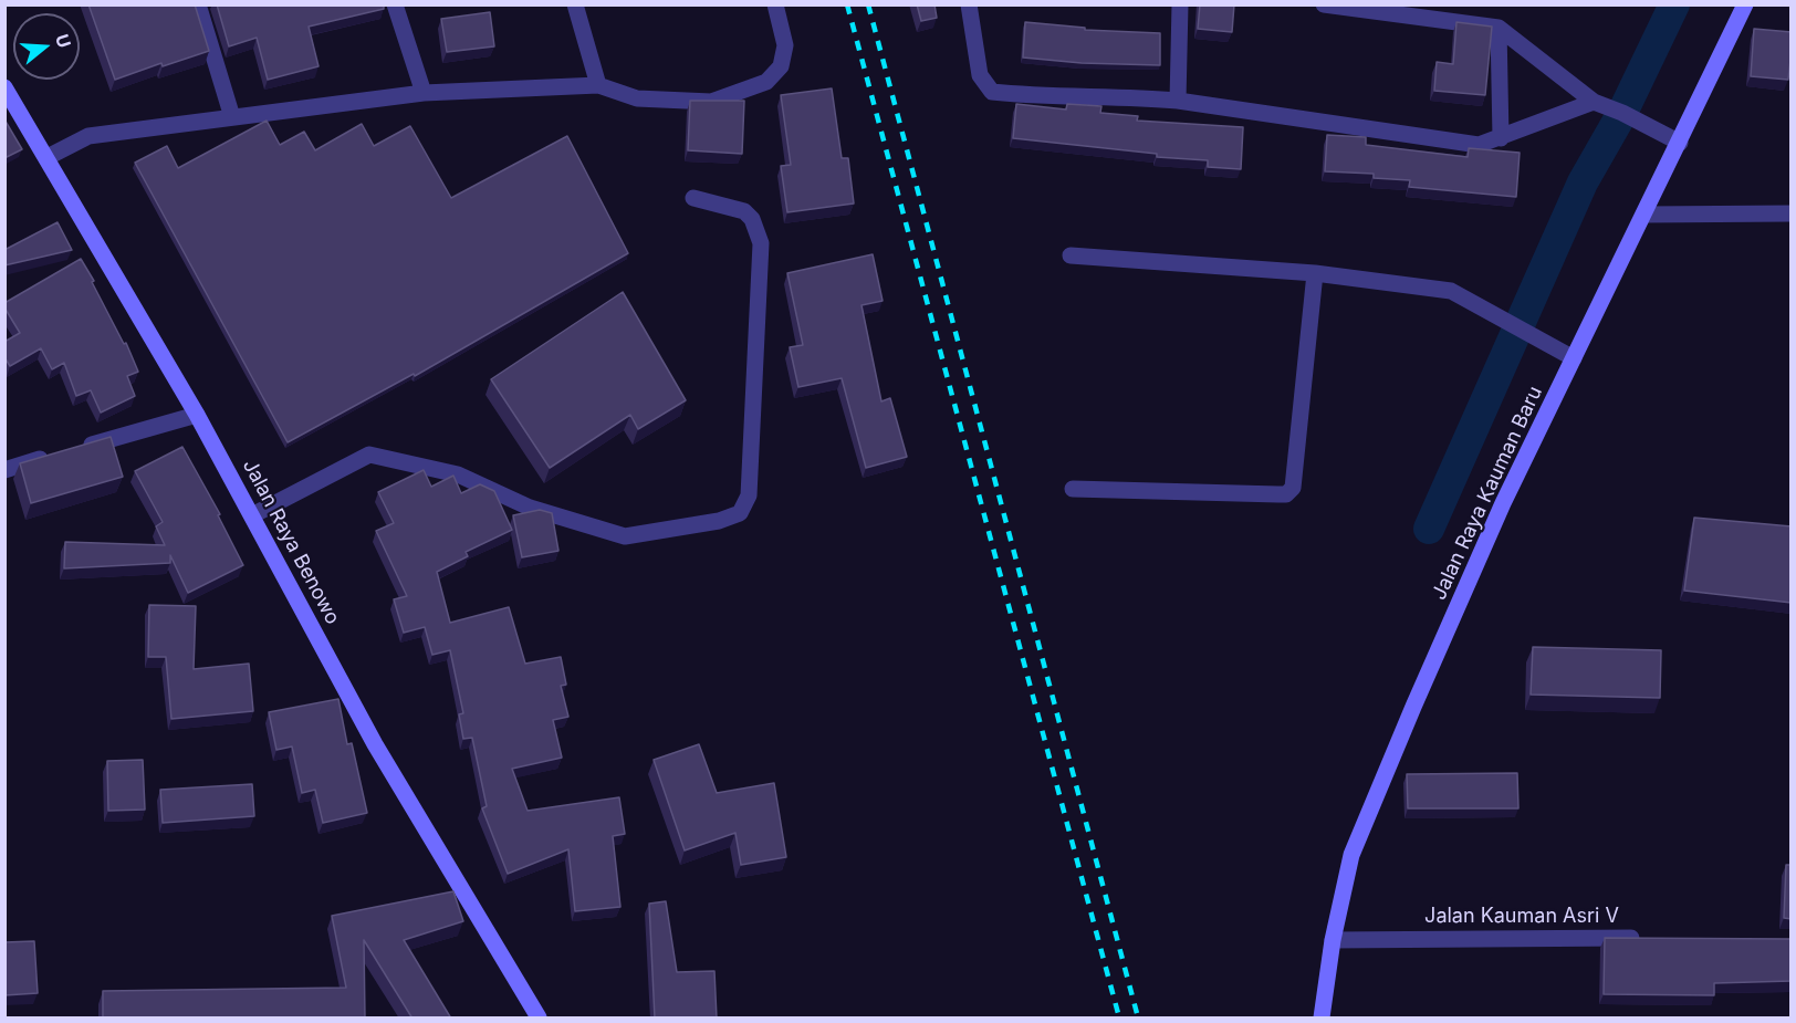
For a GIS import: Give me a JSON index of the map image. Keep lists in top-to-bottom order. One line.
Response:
{"streets":{"street":["Jalan Raya Kauman Baru","Jalan Raya Benowo","Jalan Kauman Asri V"]},"crossings":[["Jalan Raya Kauman Baru","Jalan Kauman Asri V"]],"north":"right"}
